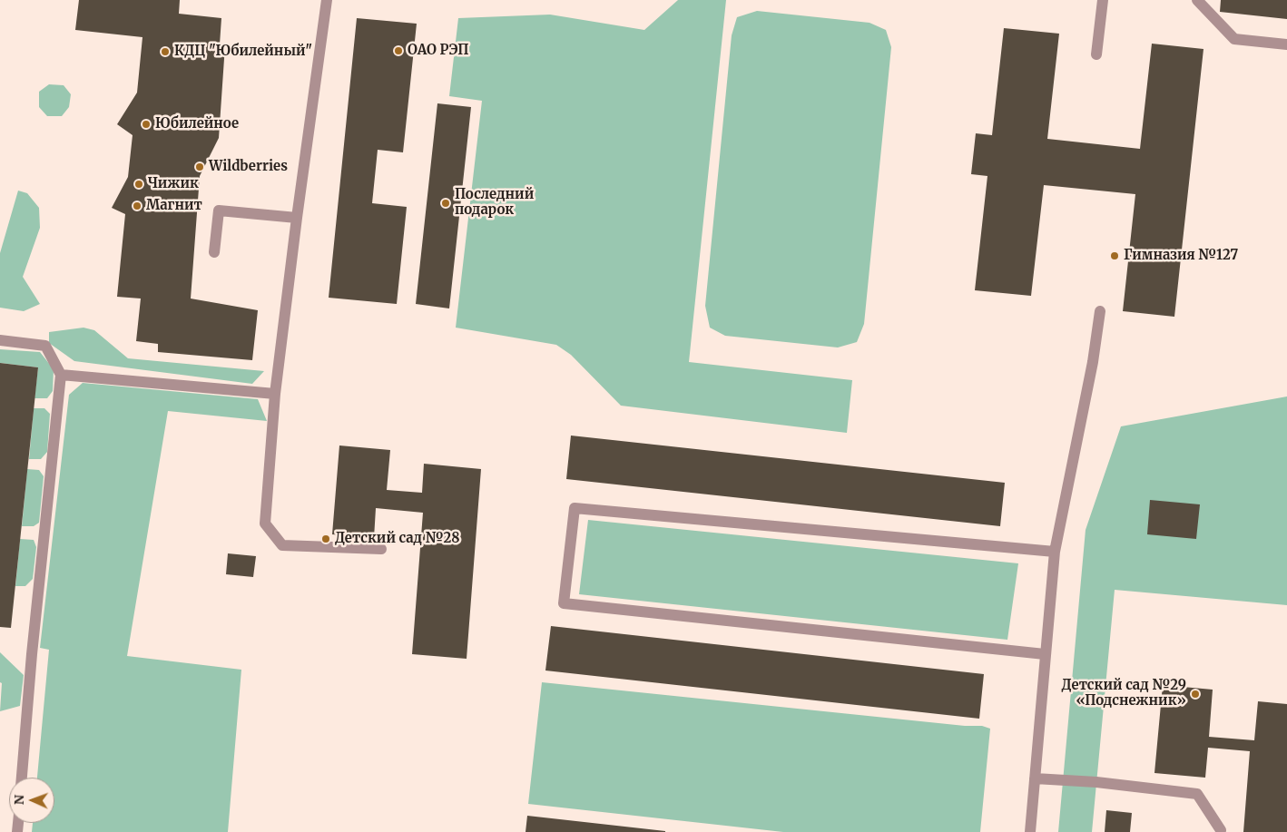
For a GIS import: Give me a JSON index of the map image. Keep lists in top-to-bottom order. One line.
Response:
{"places":["ОАО РЭП","КДЦ \"Юбилейный\"","Юбилейное","Wildberries","Чижик","Последний подарок","Магнит","Гимназия №127","Детский сад №28","Детский сад №29 «Подснежник»"],"north":"left"}
